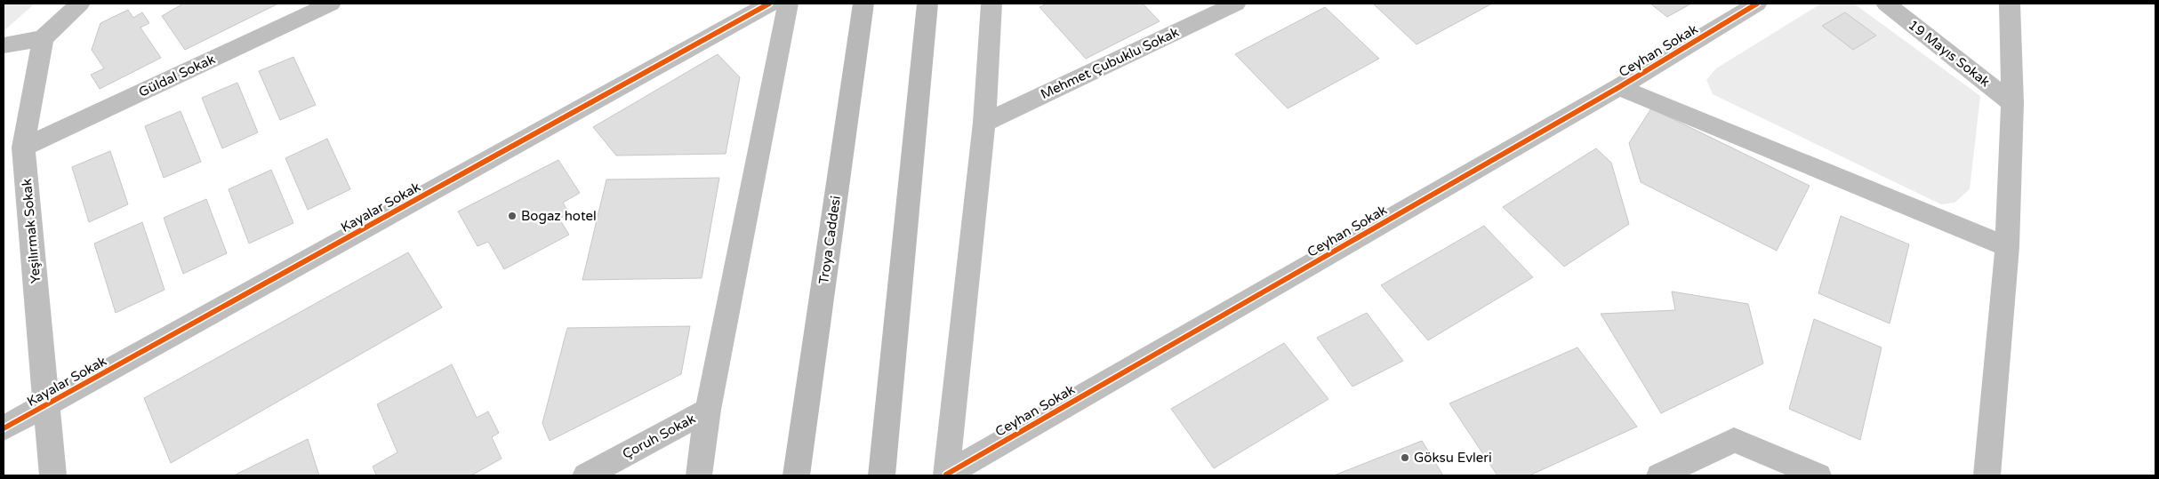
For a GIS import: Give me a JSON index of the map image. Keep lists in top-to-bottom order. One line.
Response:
{"streets":{"main road":["Troya Caddesi"],"street":["Ceyhan Sokak","19 Mayıs Sokak","Mehmet Çubuklu Sokak","Güldal Sokak","Kayalar Sokak","Yeşilırmak Sokak","Çoruh Sokak"]},"crossings":[["Güldal Sokak","Yeşilırmak Sokak"],["Kayalar Sokak","Yeşilırmak Sokak"]],"places":["Bogaz hotel","Göksu Evleri"]}
